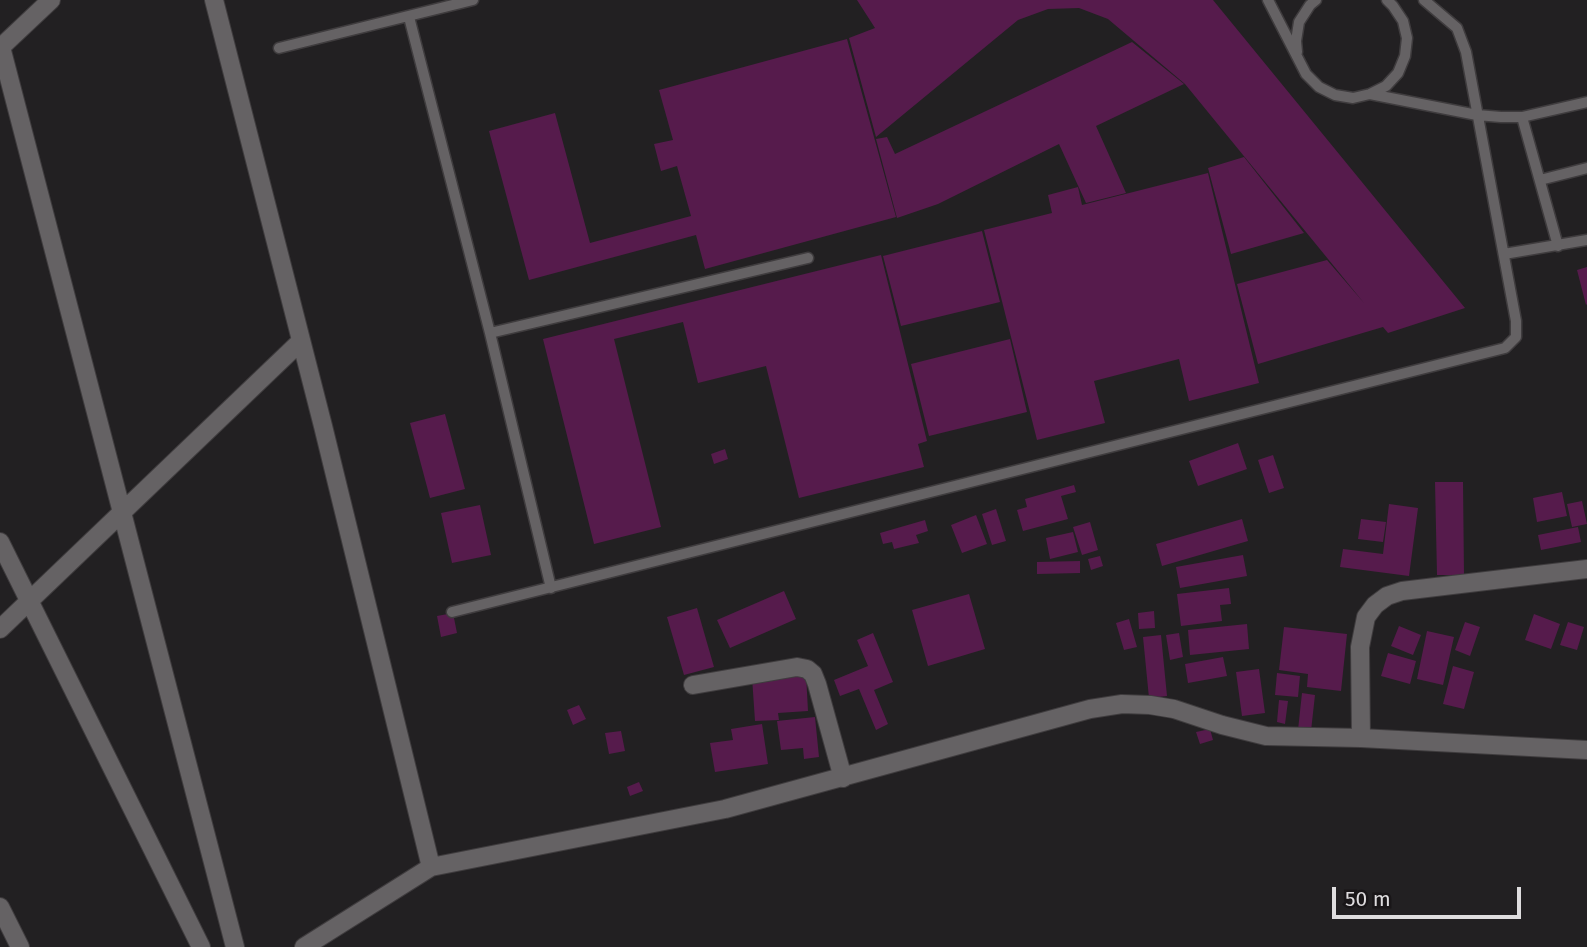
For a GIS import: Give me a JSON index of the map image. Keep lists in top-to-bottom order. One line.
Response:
{"scale_bar":"50 m"}
